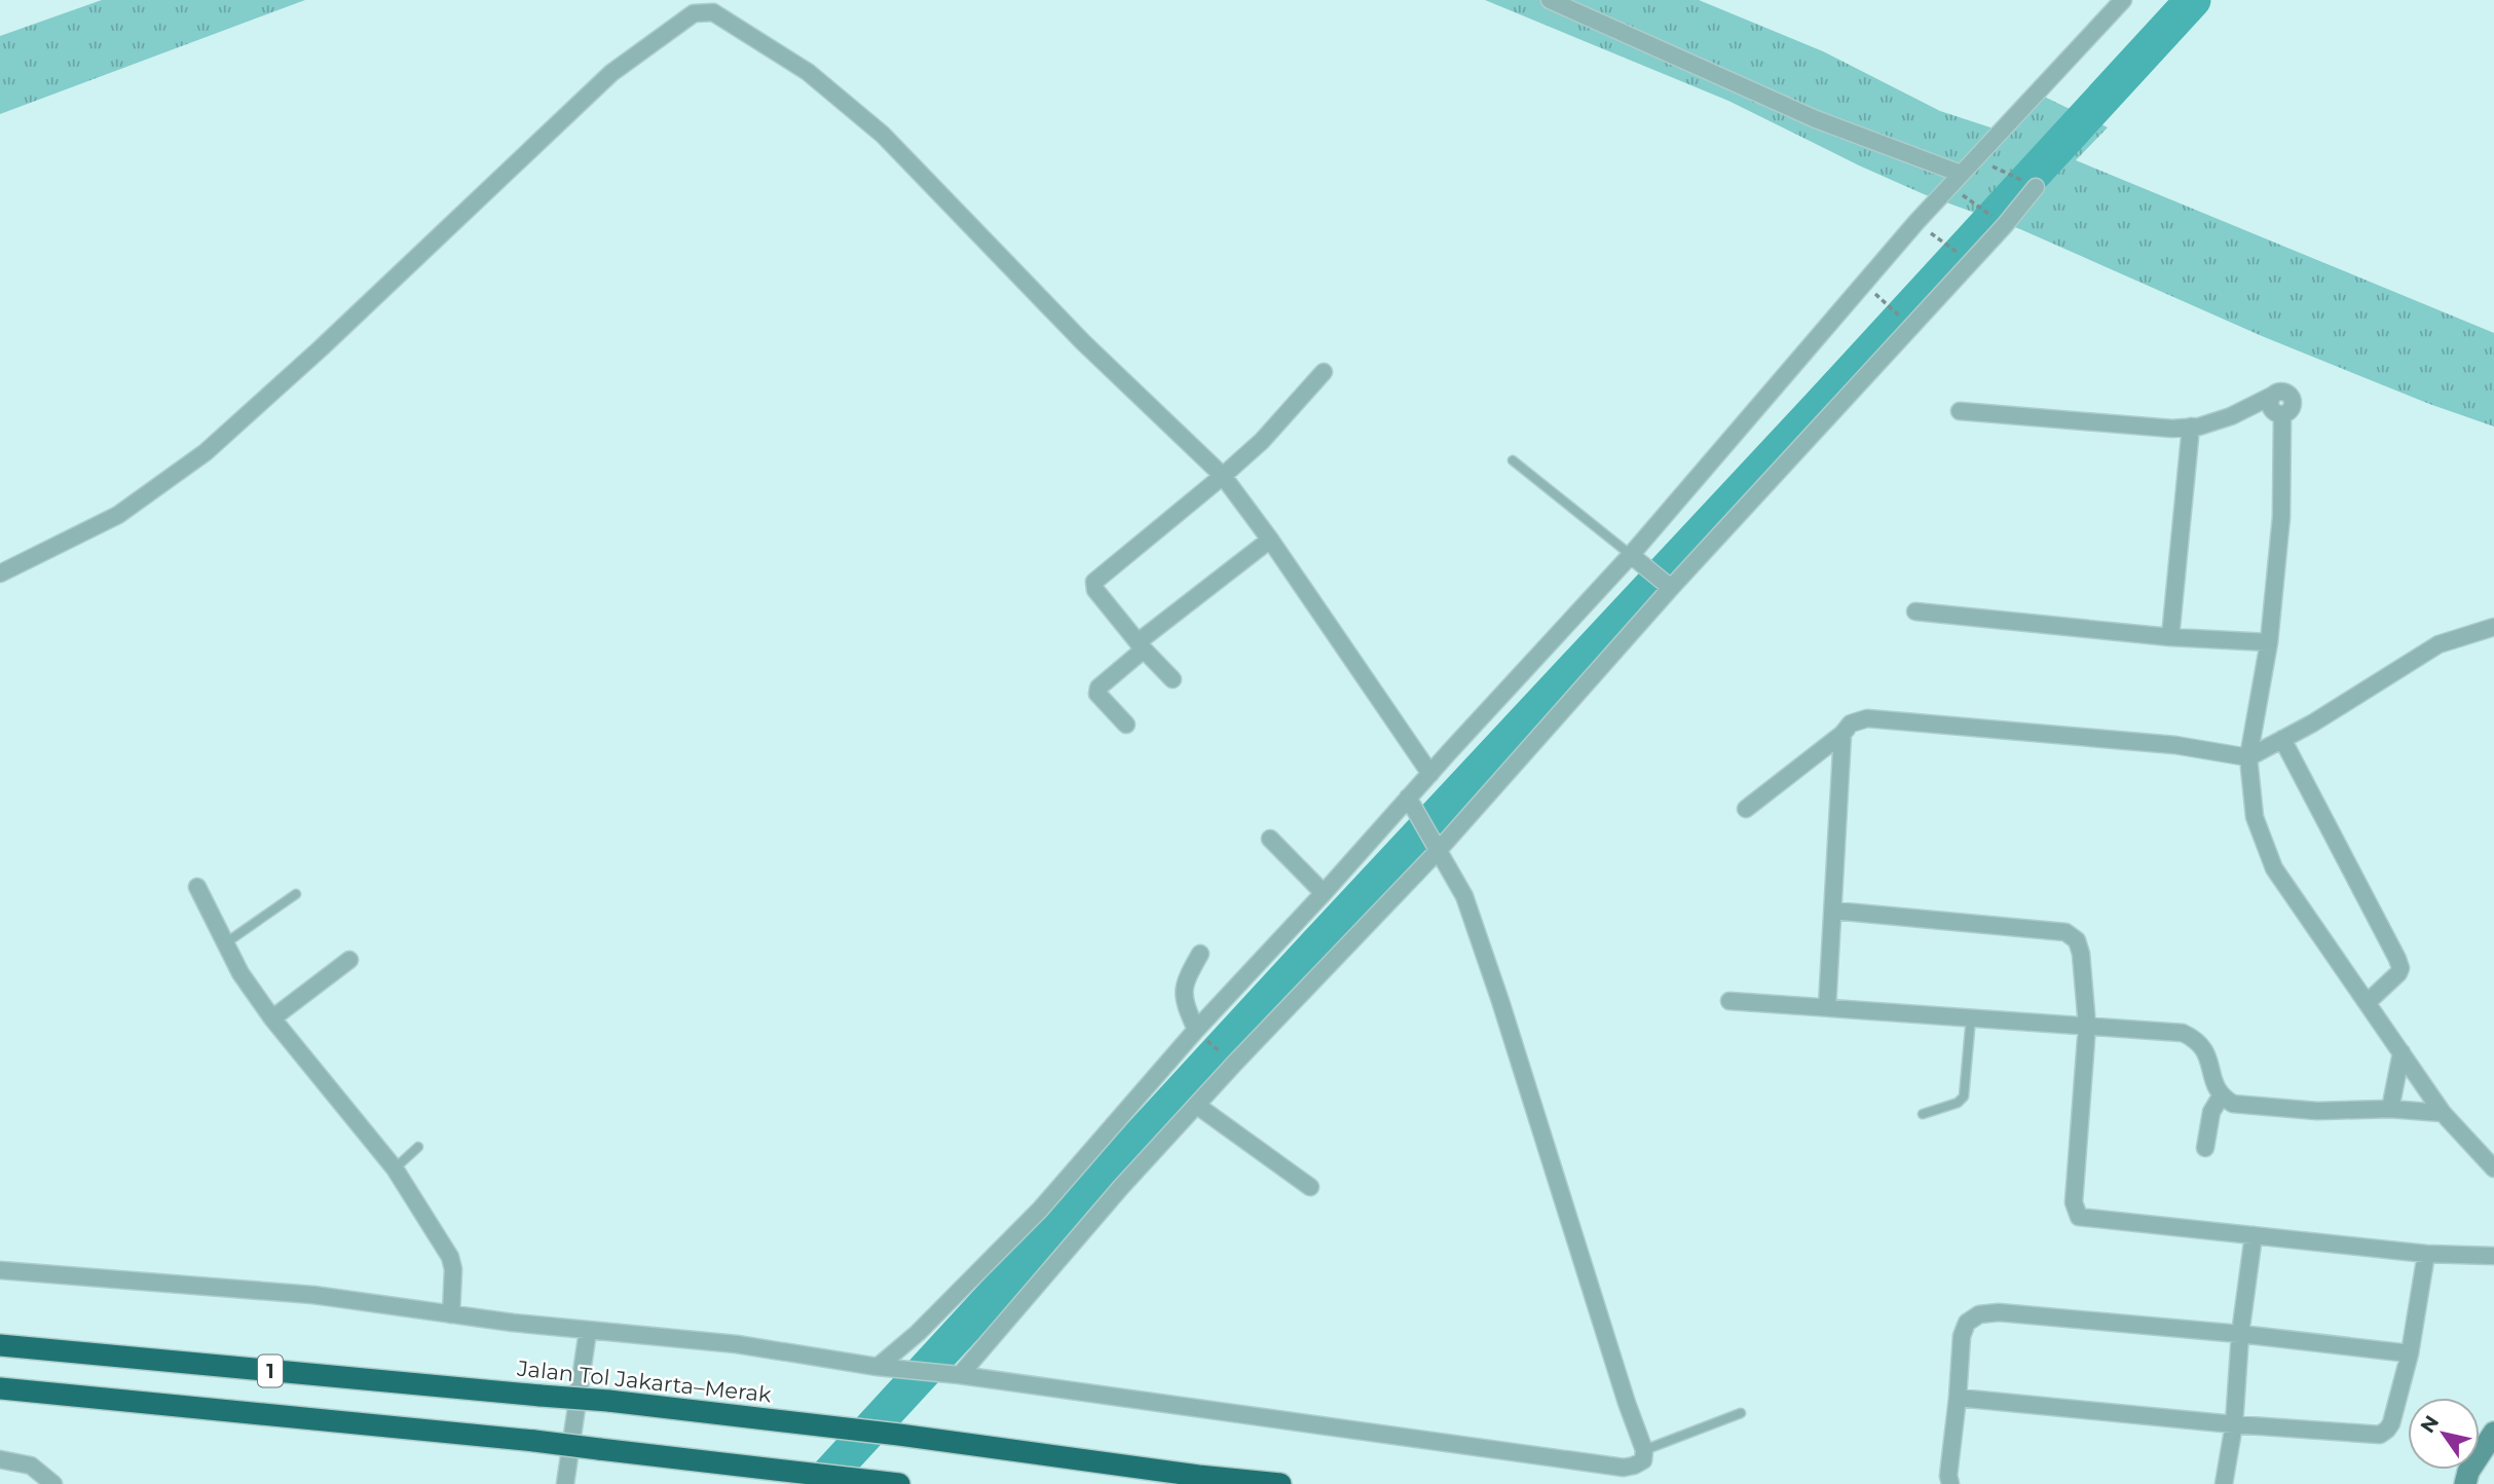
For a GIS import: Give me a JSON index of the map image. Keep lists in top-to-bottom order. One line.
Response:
{"streets":{"highway":["1","Jalan Tol Jakarta–Merak"]},"north":"top left"}
